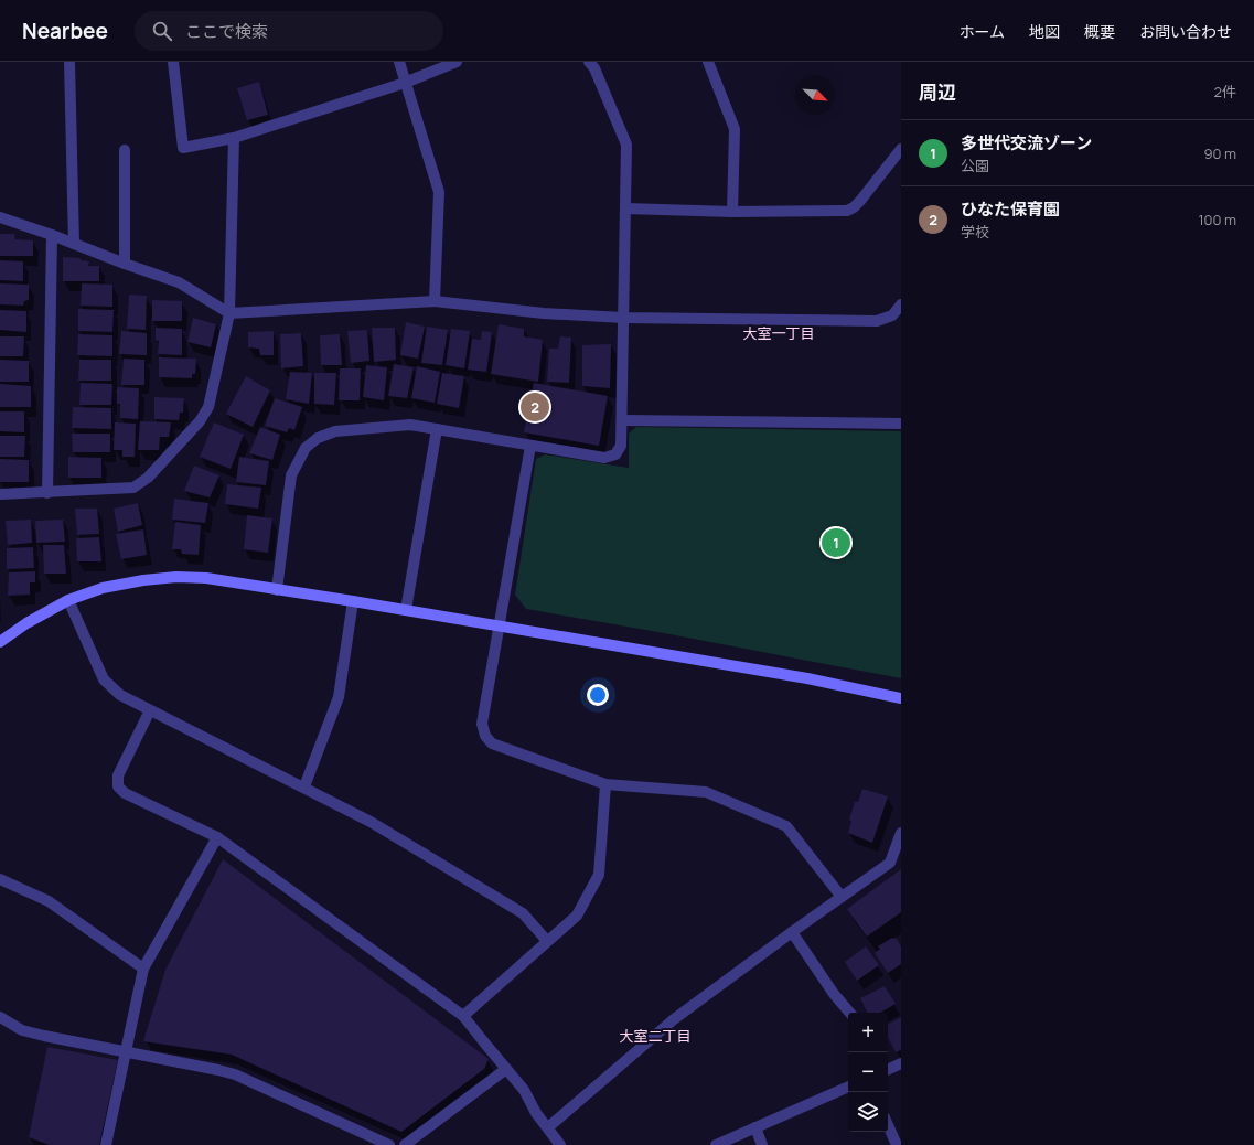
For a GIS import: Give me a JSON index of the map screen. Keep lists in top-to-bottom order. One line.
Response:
{"districts":["大室一丁目","大室二丁目"],"north":"bottom right","page":{"header":"Nearbee","search":"ここで検索","nav":["ホーム","地図","概要","お問い合わせ"],"heading":["周辺","2件"],"list":[{"mark":"1","name":"多世代交流ゾーン","note":"公園","value":"90 m"},{"mark":"2","name":"ひなた保育園","note":"学校","value":"100 m"}],"pins":["2","1"],"map_buttons":["+","−"]}}
